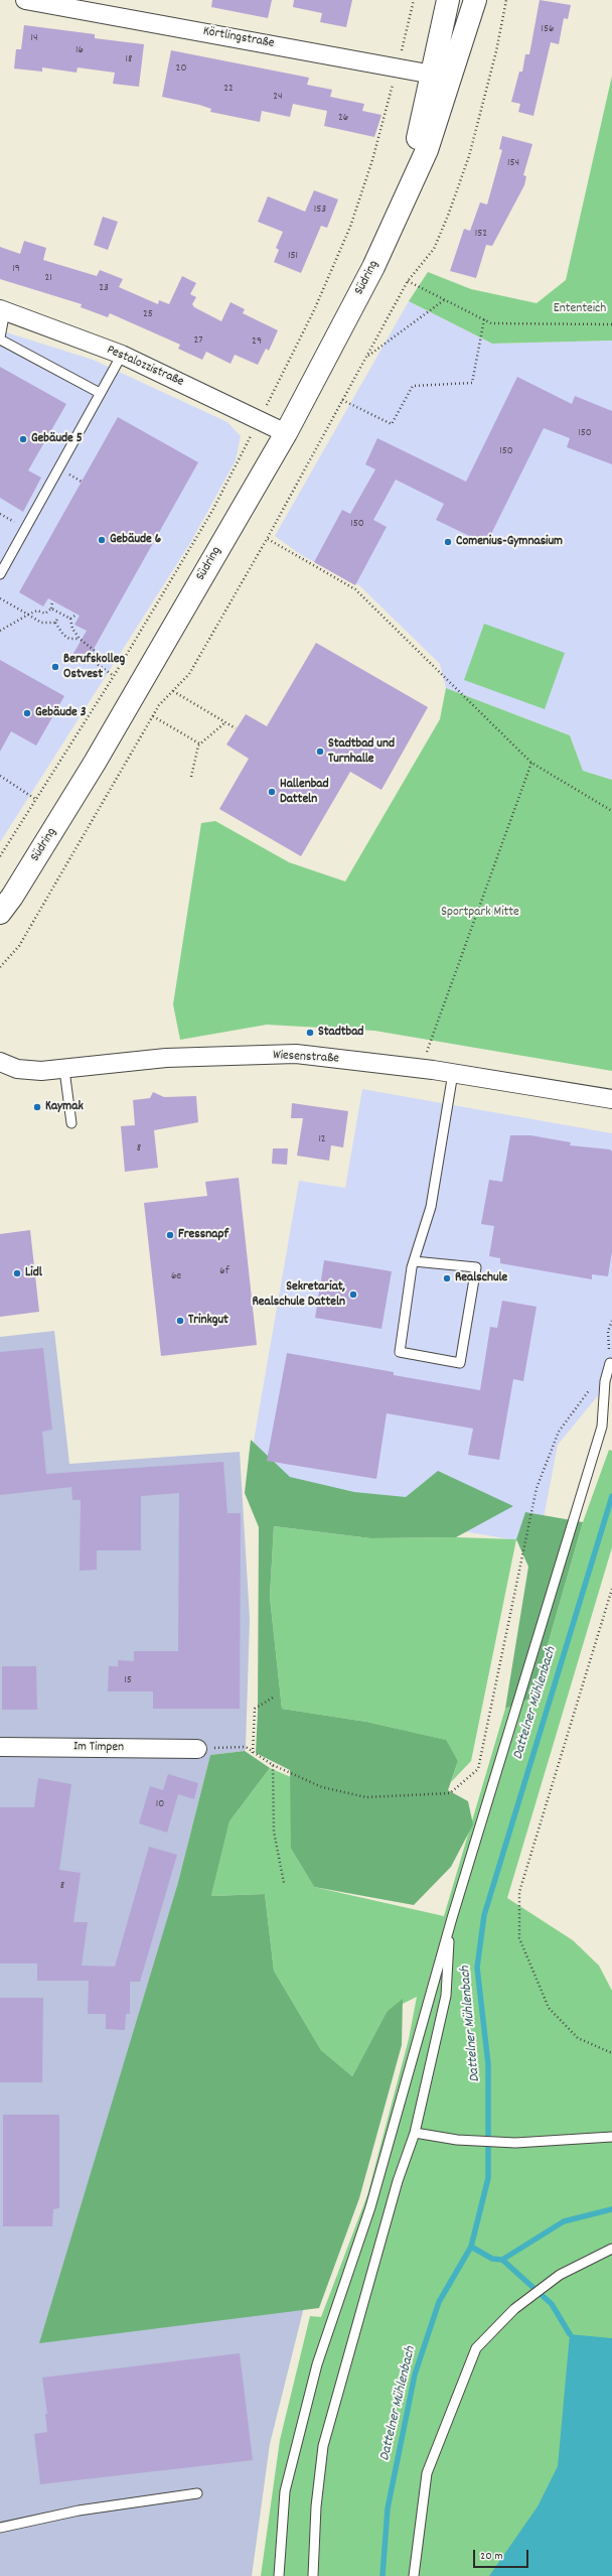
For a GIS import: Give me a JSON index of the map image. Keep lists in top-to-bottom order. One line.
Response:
{"streets":{"main road":["Südring"],"street":["Körtlingstraße","Pestalozzistraße","Wiesenstraße","Im Timpen"]},"crossings":[["Körtlingstraße","Südring"],["Südring","Pestalozzistraße"]],"water":["Dattelner Mühlenbach"],"parks":["Ententeich","Sportpark Mitte"],"places":["Gebäude 5","Gebäude 6","Comenius-Gymnasium","Berufskolleg Ostvest","Gebäude 3","Stadtbad und Turnhalle","Hallenbad Datteln","Stadtbad","Kaymak","Fressnapf","Lidl","Realschule","Sekretariat, Realschule Datteln","Trinkgut"],"house_numbers":["156","14","16","18","20","22","24","26","154","153","152","151","19","21","23","25","27","29","150","150","150","12","8","6f","6e","15","10","8"],"scale_bar":"20 m"}
